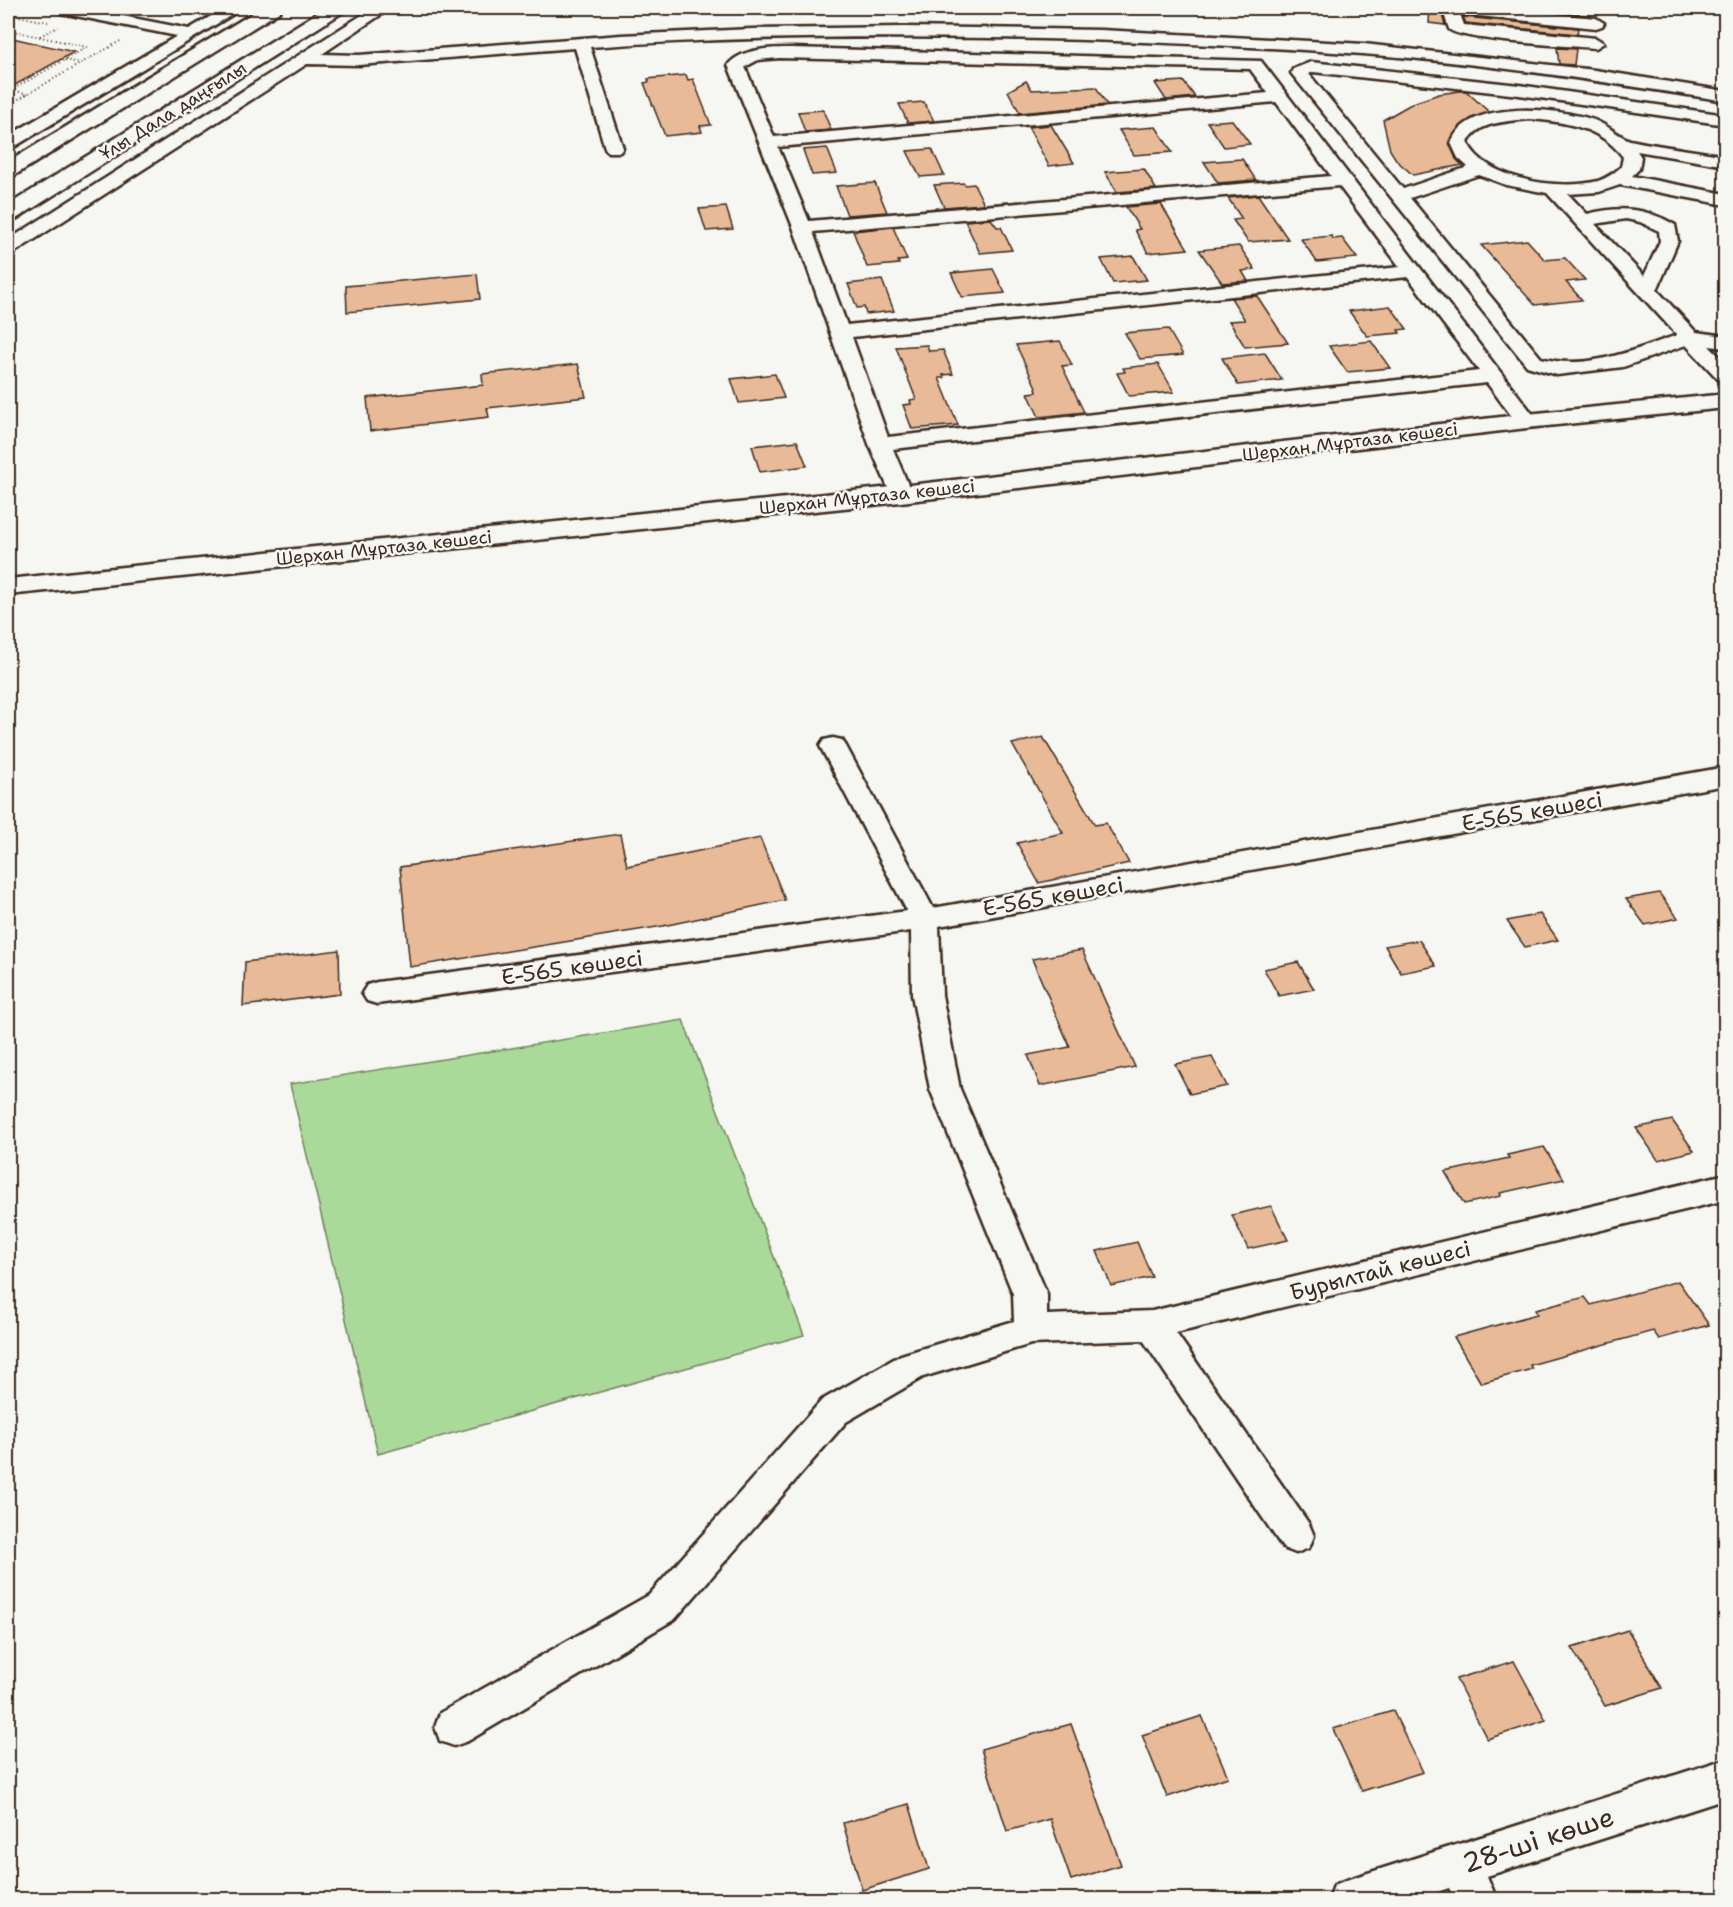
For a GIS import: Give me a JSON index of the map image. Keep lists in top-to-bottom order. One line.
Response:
{"streets":{"main road":["Ұлы Дала даңғылы","Шерхан Мұртаза көшесі"],"street":["Е-565 көшесі","Бурылтай көшесі","28-ші көше"]}}
